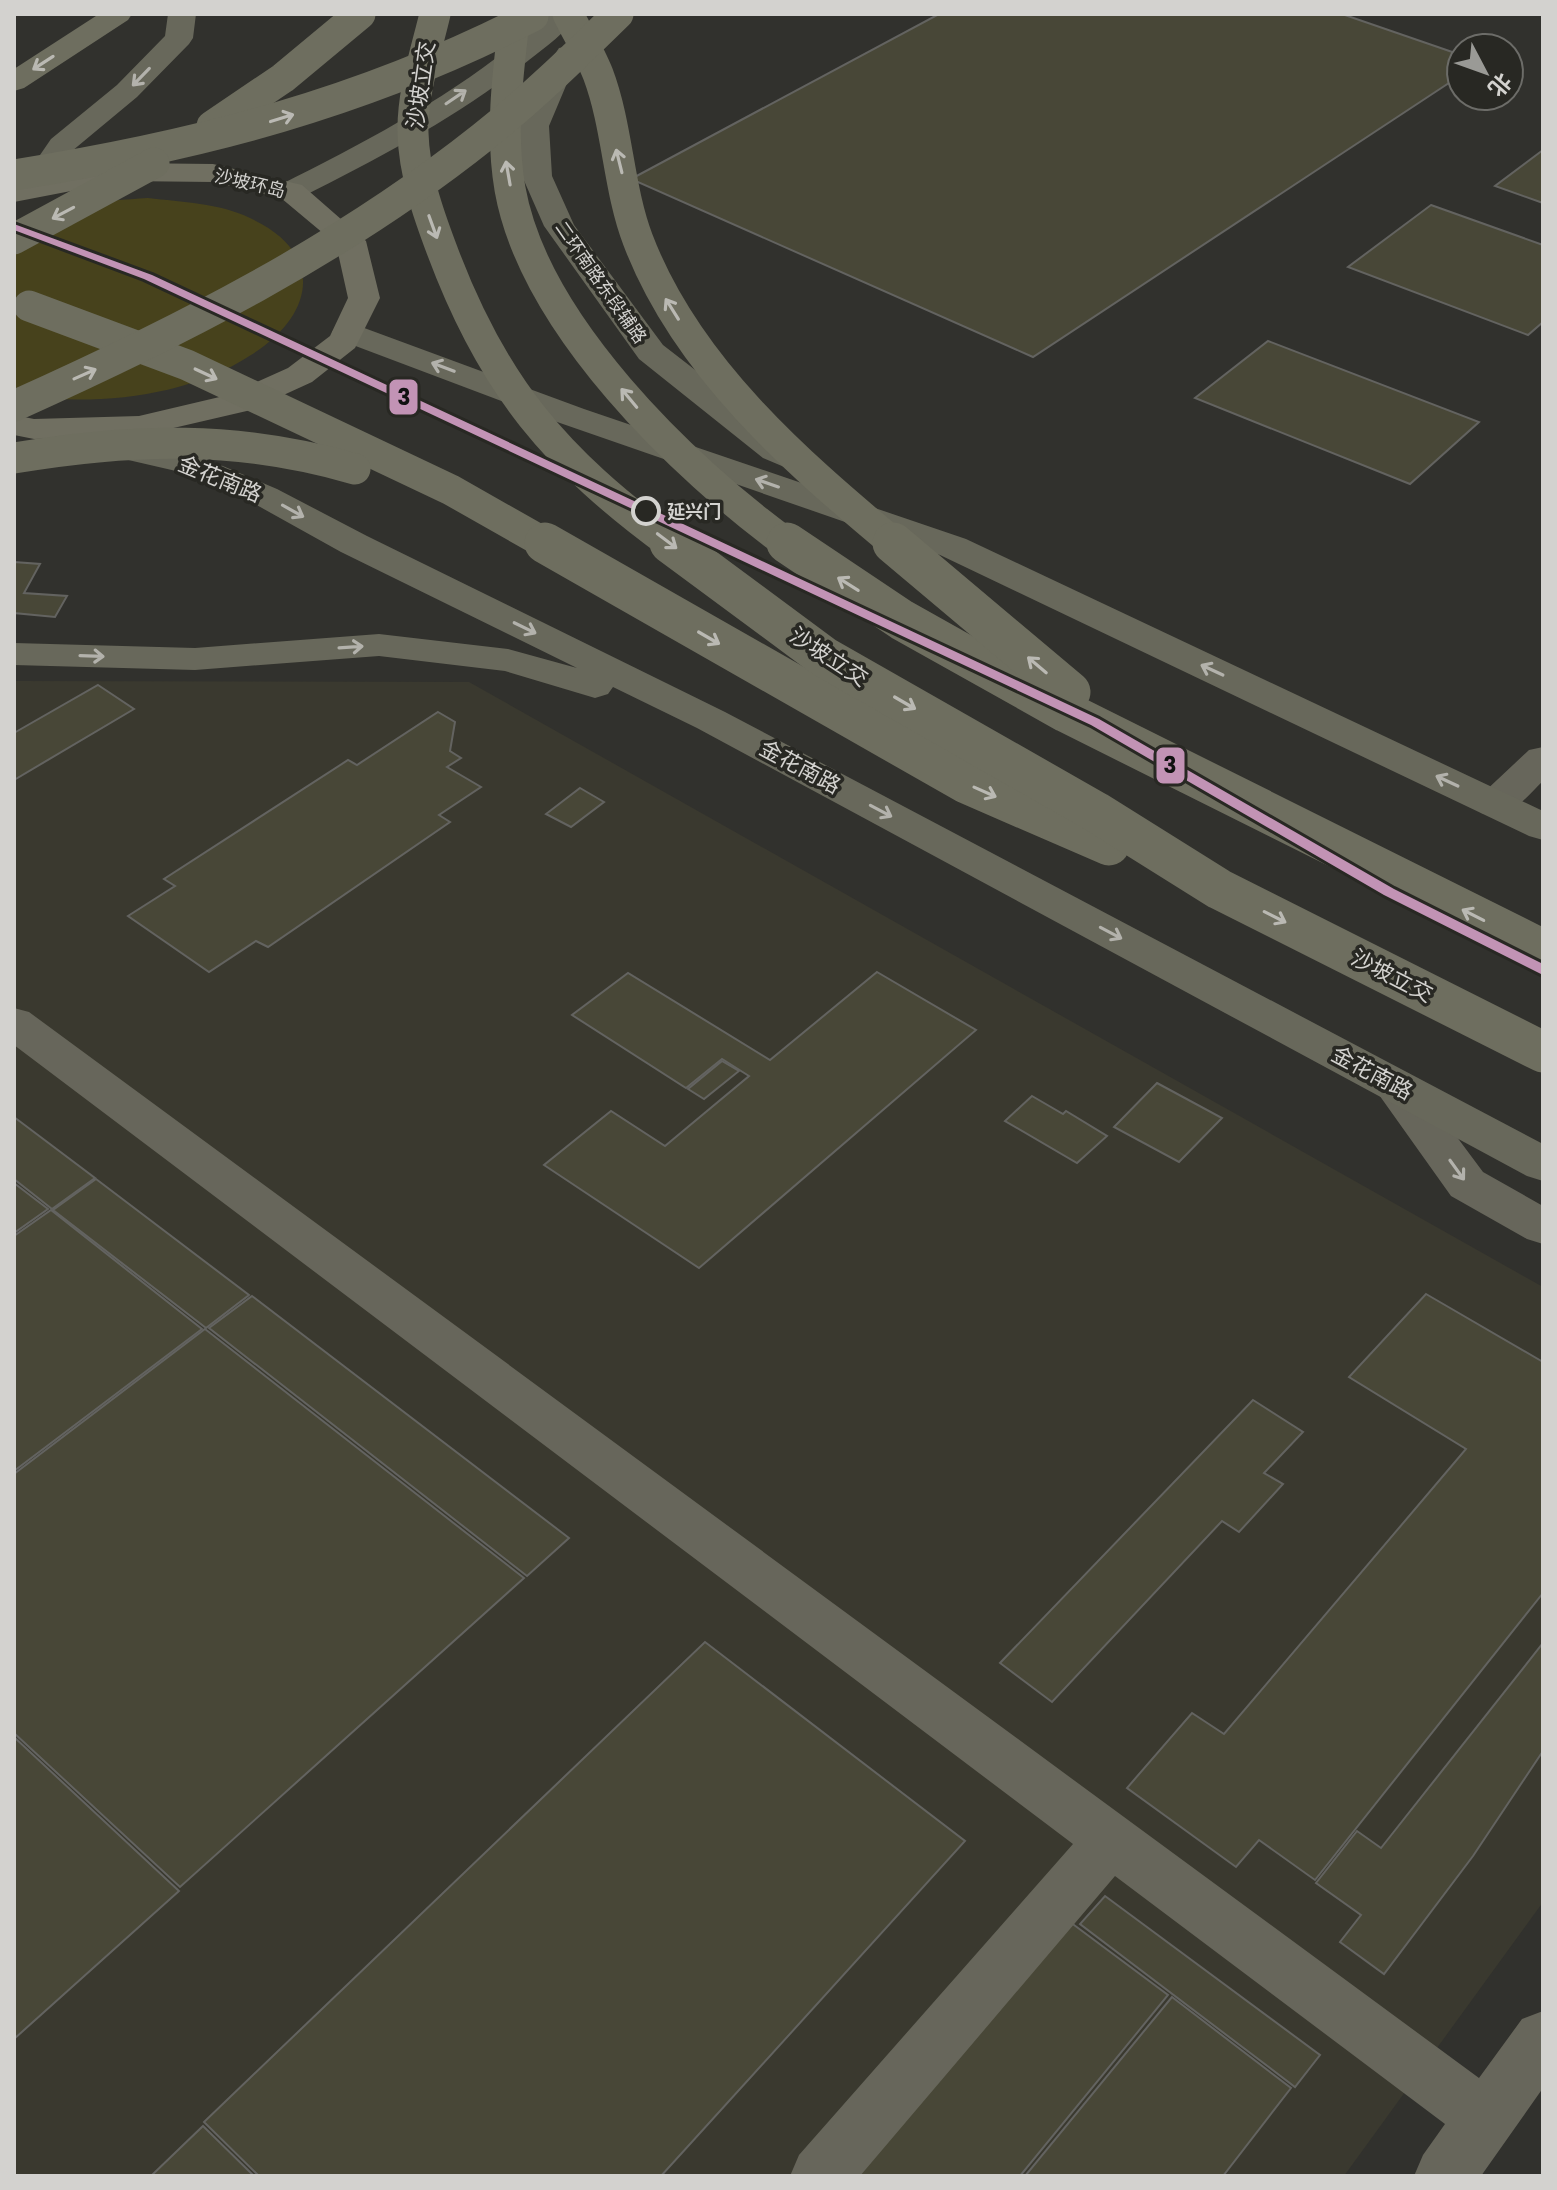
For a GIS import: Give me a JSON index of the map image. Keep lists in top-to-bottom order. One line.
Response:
{"streets":{"highway":["沙坡立交"],"main road":["沙坡环岛","二环南路东段辅路","金花南路"]},"crossings":[["沙坡环岛","金花南路"]],"places":["延兴门"],"lines":["transit line 3"],"north":"bottom right"}
